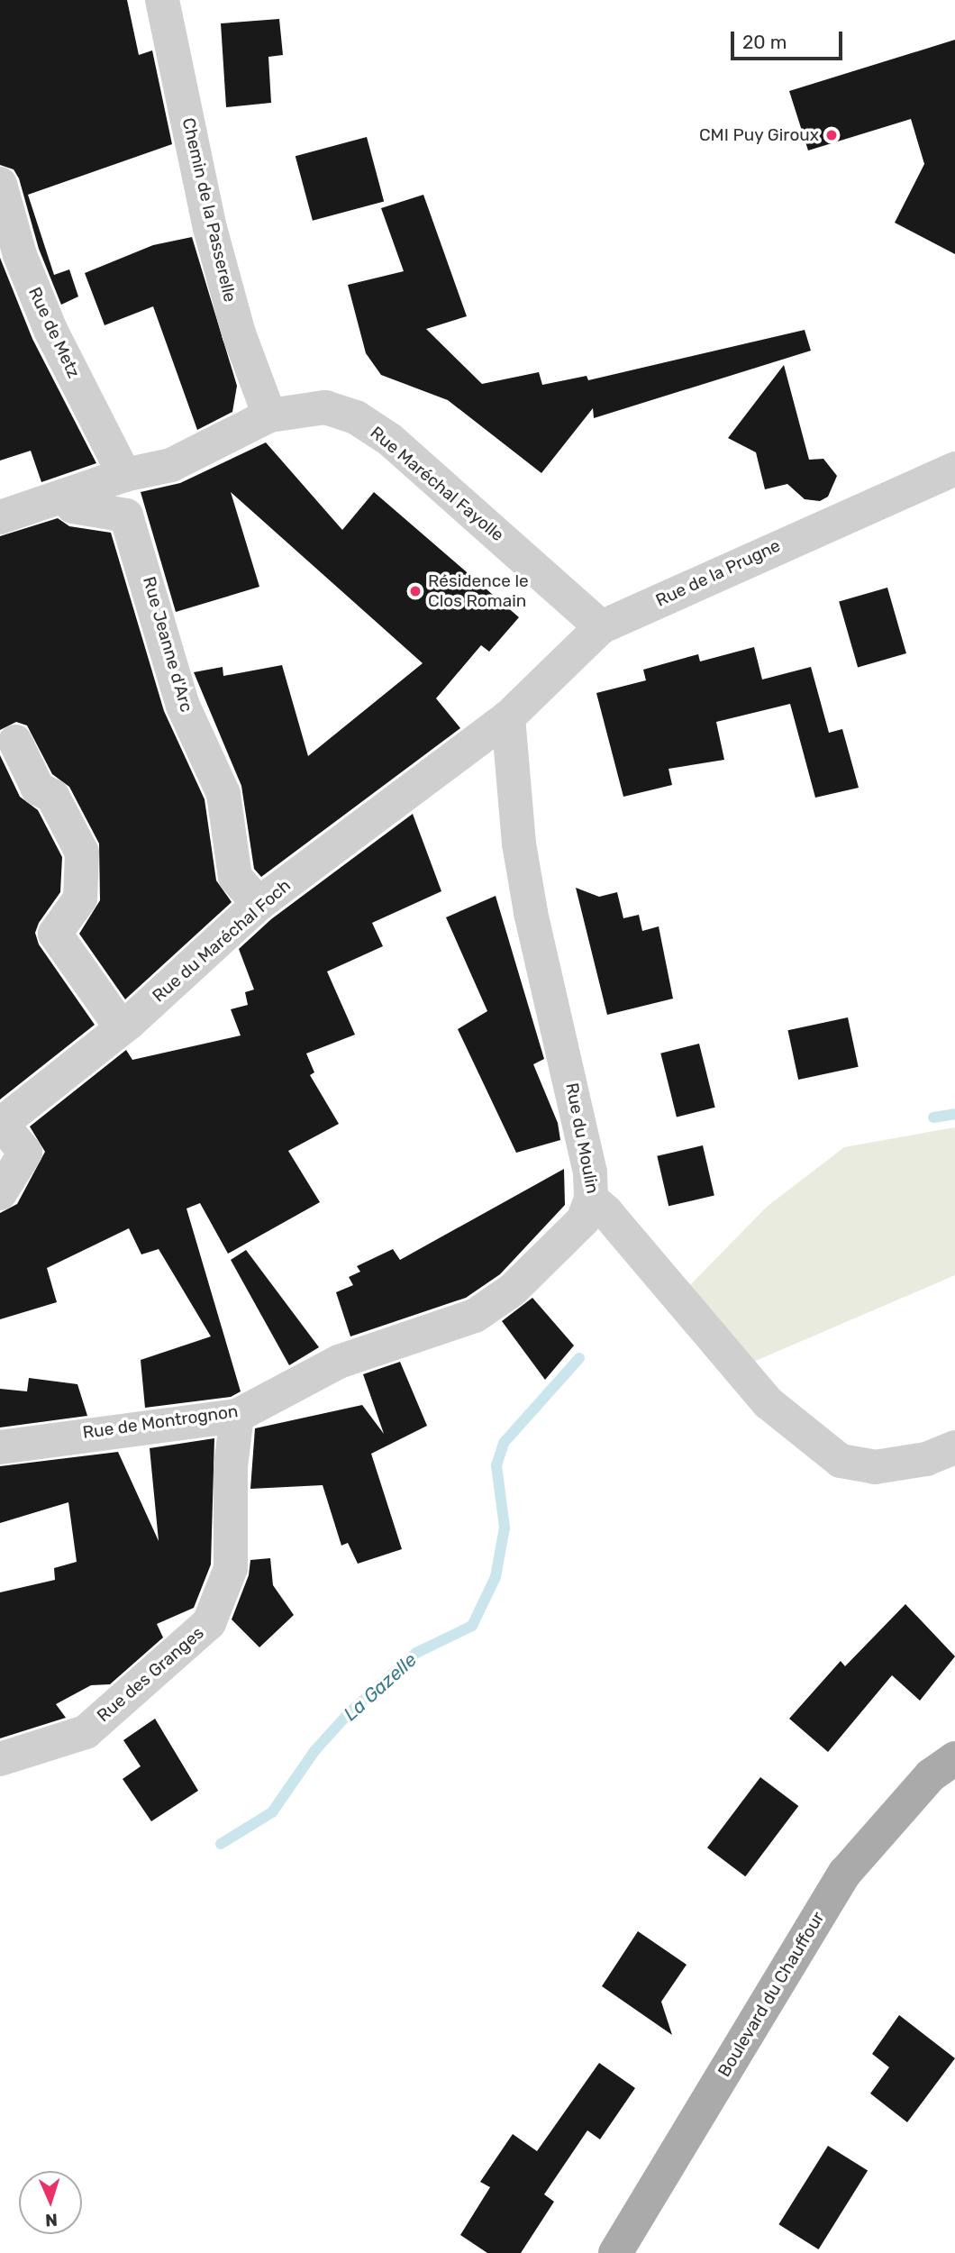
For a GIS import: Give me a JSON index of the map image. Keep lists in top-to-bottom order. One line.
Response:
{"streets":{"main road":["Boulevard du Chauffour"],"street":["Chemin de la Passerelle","Rue de Metz","Rue Maréchal Fayolle","Rue de la Prugne","Rue Jeanne d'Arc","Rue du Maréchal Foch","Rue du Moulin","Rue de Montrognon","Rue des Granges"]},"crossings":[["Chemin de la Passerelle","Rue Maréchal Fayolle"],["Rue de Metz","Rue Maréchal Fayolle"],["Rue Maréchal Fayolle","Rue de la Prugne"],["Rue Maréchal Fayolle","Rue Jeanne d'Arc"],["Rue de la Prugne","Rue du Maréchal Foch"],["Rue de la Prugne","Rue du Moulin"],["Rue Jeanne d'Arc","Rue du Maréchal Foch"],["Rue du Maréchal Foch","Rue du Moulin"],["Rue du Moulin","Rue de Montrognon"],["Rue de Montrognon","Rue des Granges"]],"water":["La Gazelle"],"places":["CMI Puy Giroux","Résidence le Clos Romain"],"scale_bar":"20 m","north":"bottom"}
